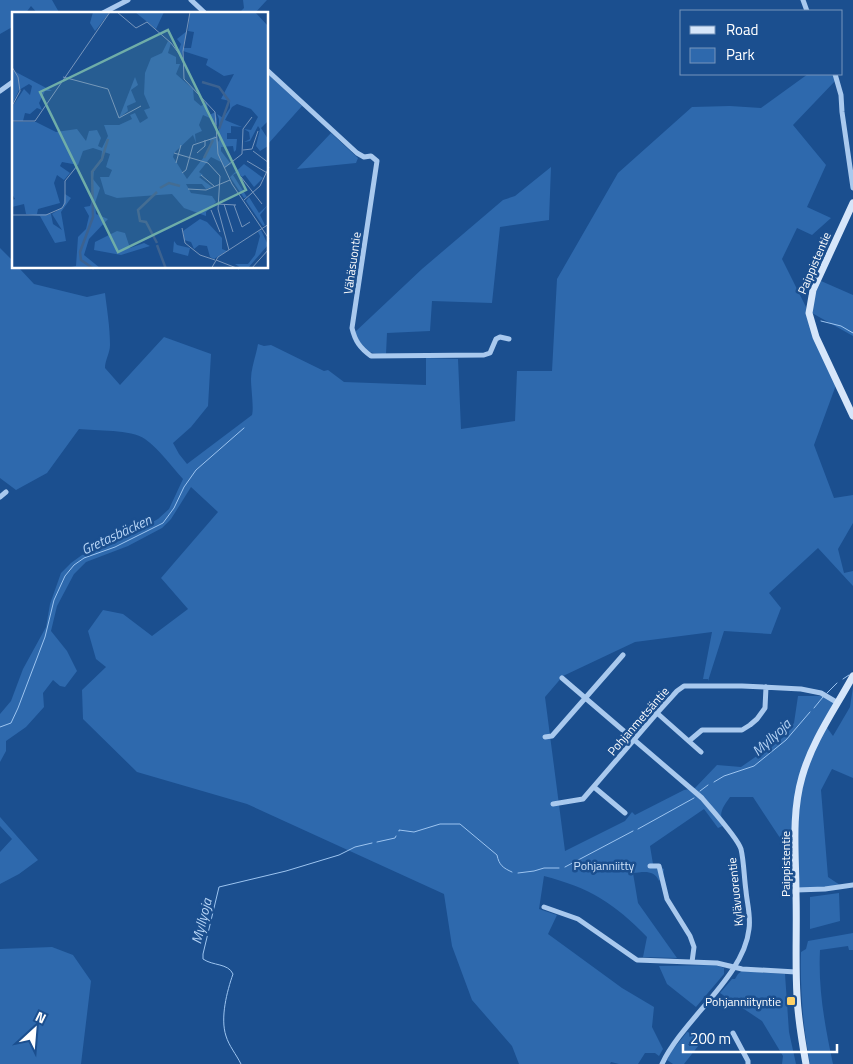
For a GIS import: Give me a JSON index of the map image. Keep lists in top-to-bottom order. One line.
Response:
{"streets":{"street":["Vähäsuontie","Paippistentie","Pohjanmetsäntie","Kylävuorentie"]},"crossings":[["Paippistentie","Pohjanmetsäntie"],["Pohjanmetsäntie","Kylävuorentie"]],"water":["Gretasbäcken","Myllyoja"],"parks":["Pohjanniitty"],"places":{"transit":["Pohjanniityntie"]},"legend":["Road","Park"],"scale_bar":"200 m","north":"top right"}
